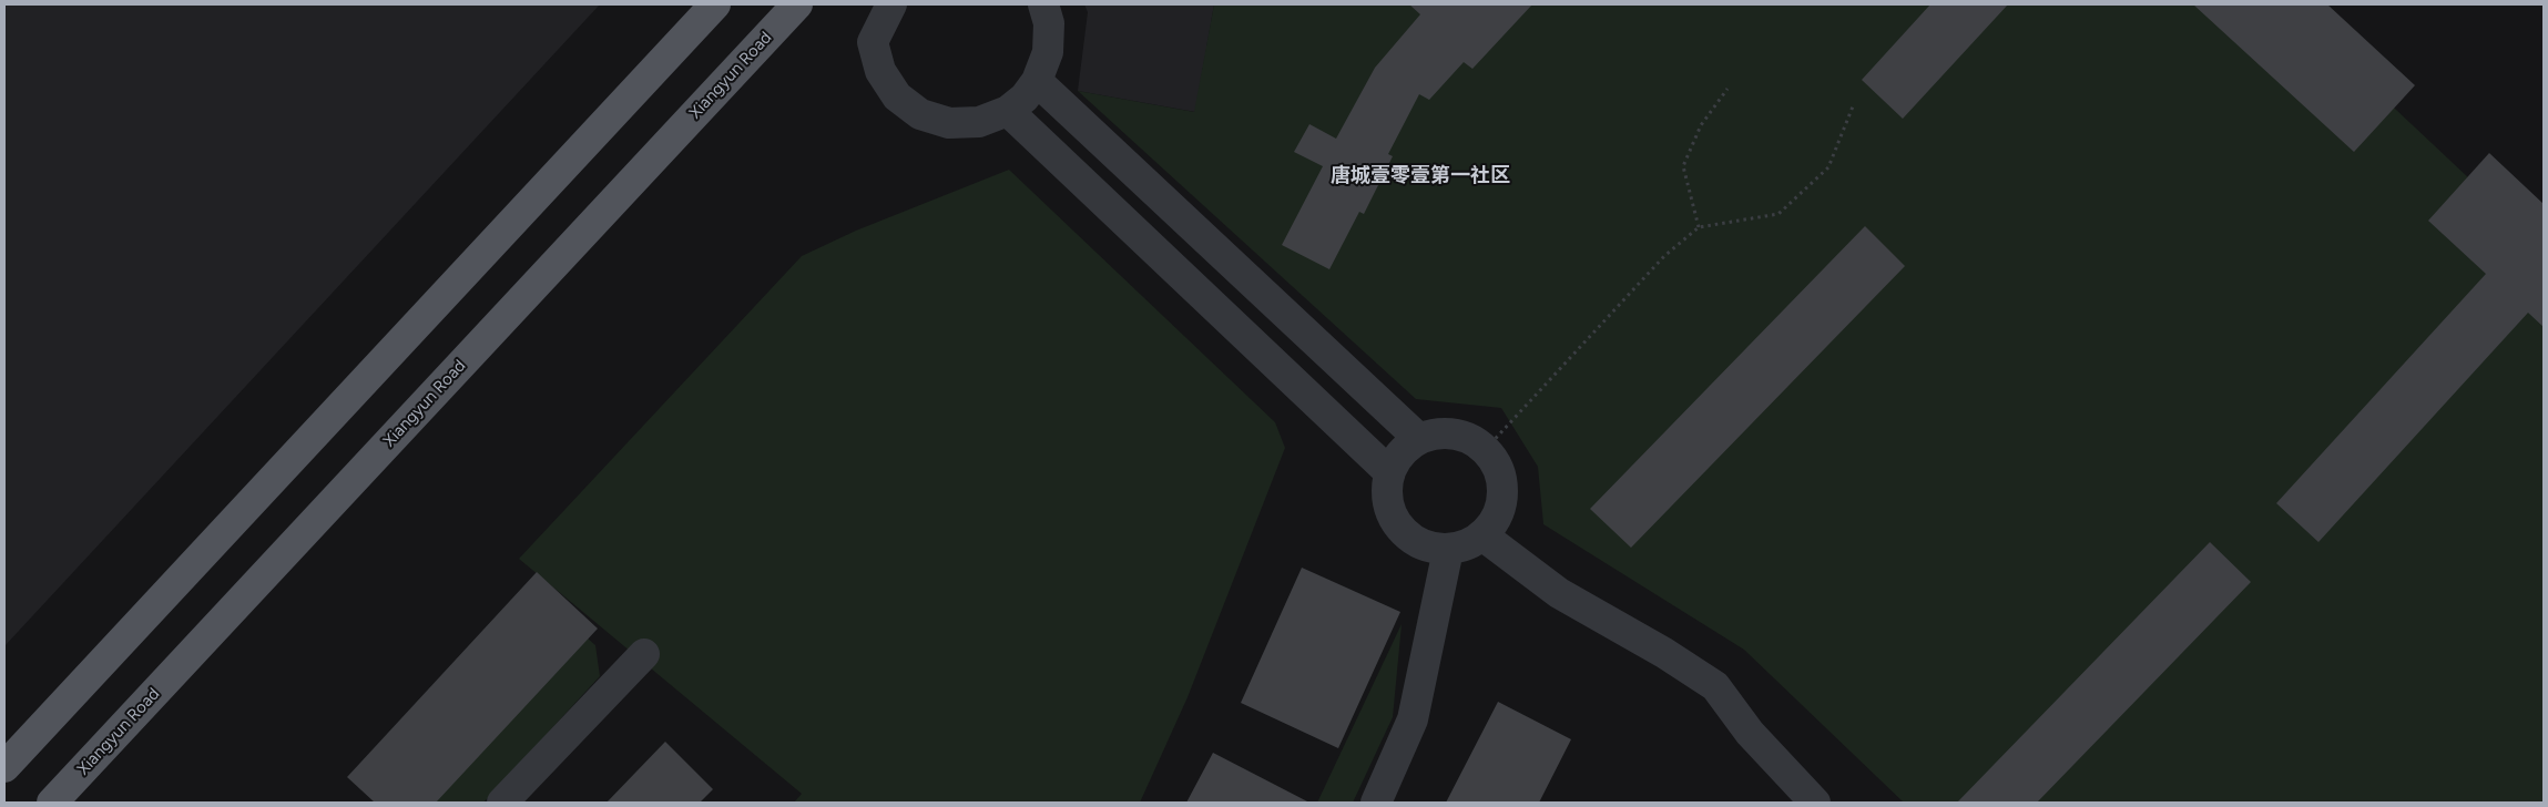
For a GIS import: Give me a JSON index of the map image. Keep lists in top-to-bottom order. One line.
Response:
{"streets":{"main road":["Xiangyun Road"]},"districts":["唐城壹零壹第一社区"]}
